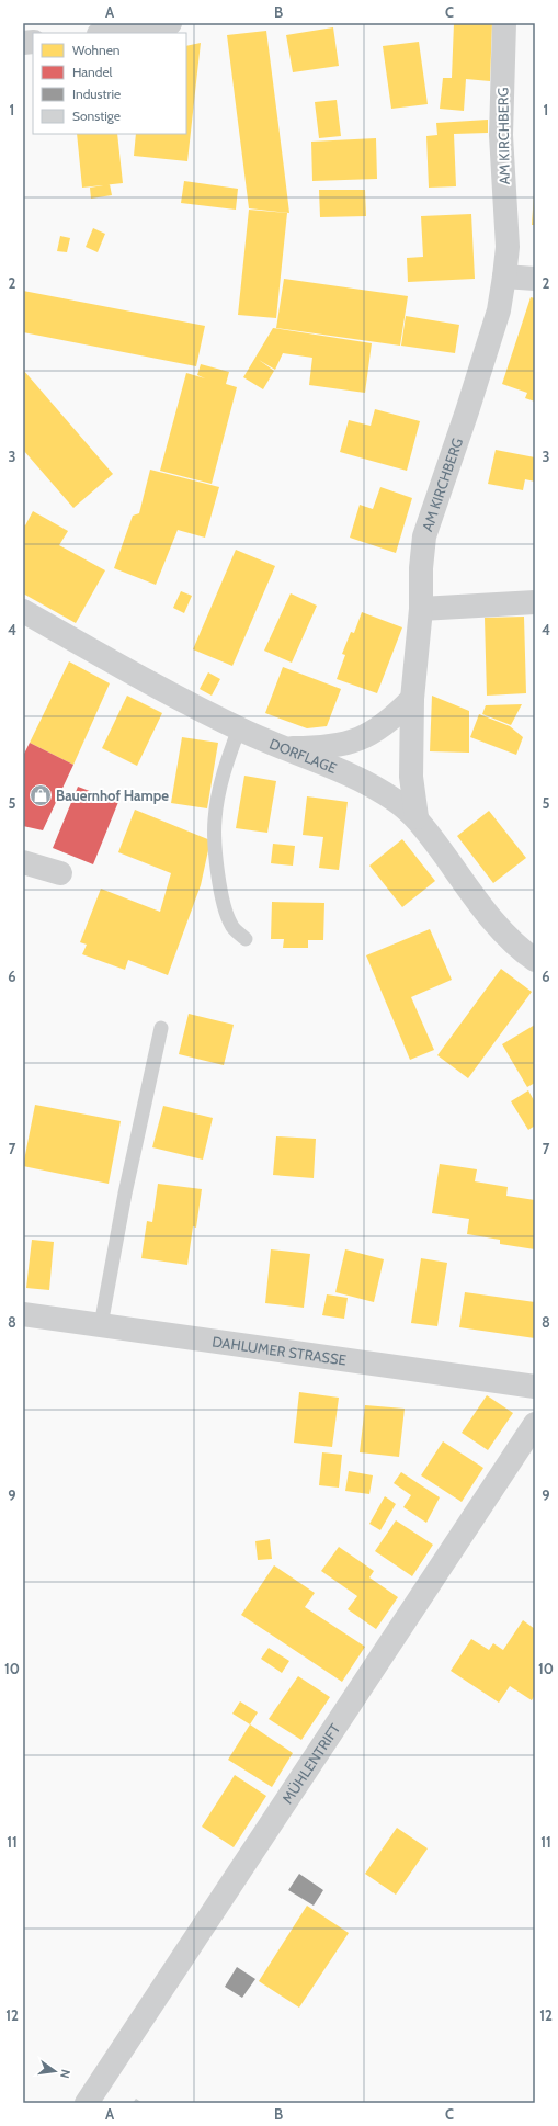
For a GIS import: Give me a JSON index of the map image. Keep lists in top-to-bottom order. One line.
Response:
{"streets":{"street":["AM KIRCHBERG","DORFLAGE","DAHLUMER STRASSE","MÜHLENTRIFT"]},"crossings":[["AM KIRCHBERG","DORFLAGE"]],"places":{"shop":["Bauernhof Hampe"]},"legend":["Wohnen","Handel","Industrie","Sonstige"],"north":"right","grid":{"columns":["A","B","C"],"rows":["1","2","3","4","5","6","7","8","9","10","11","12"]}}
